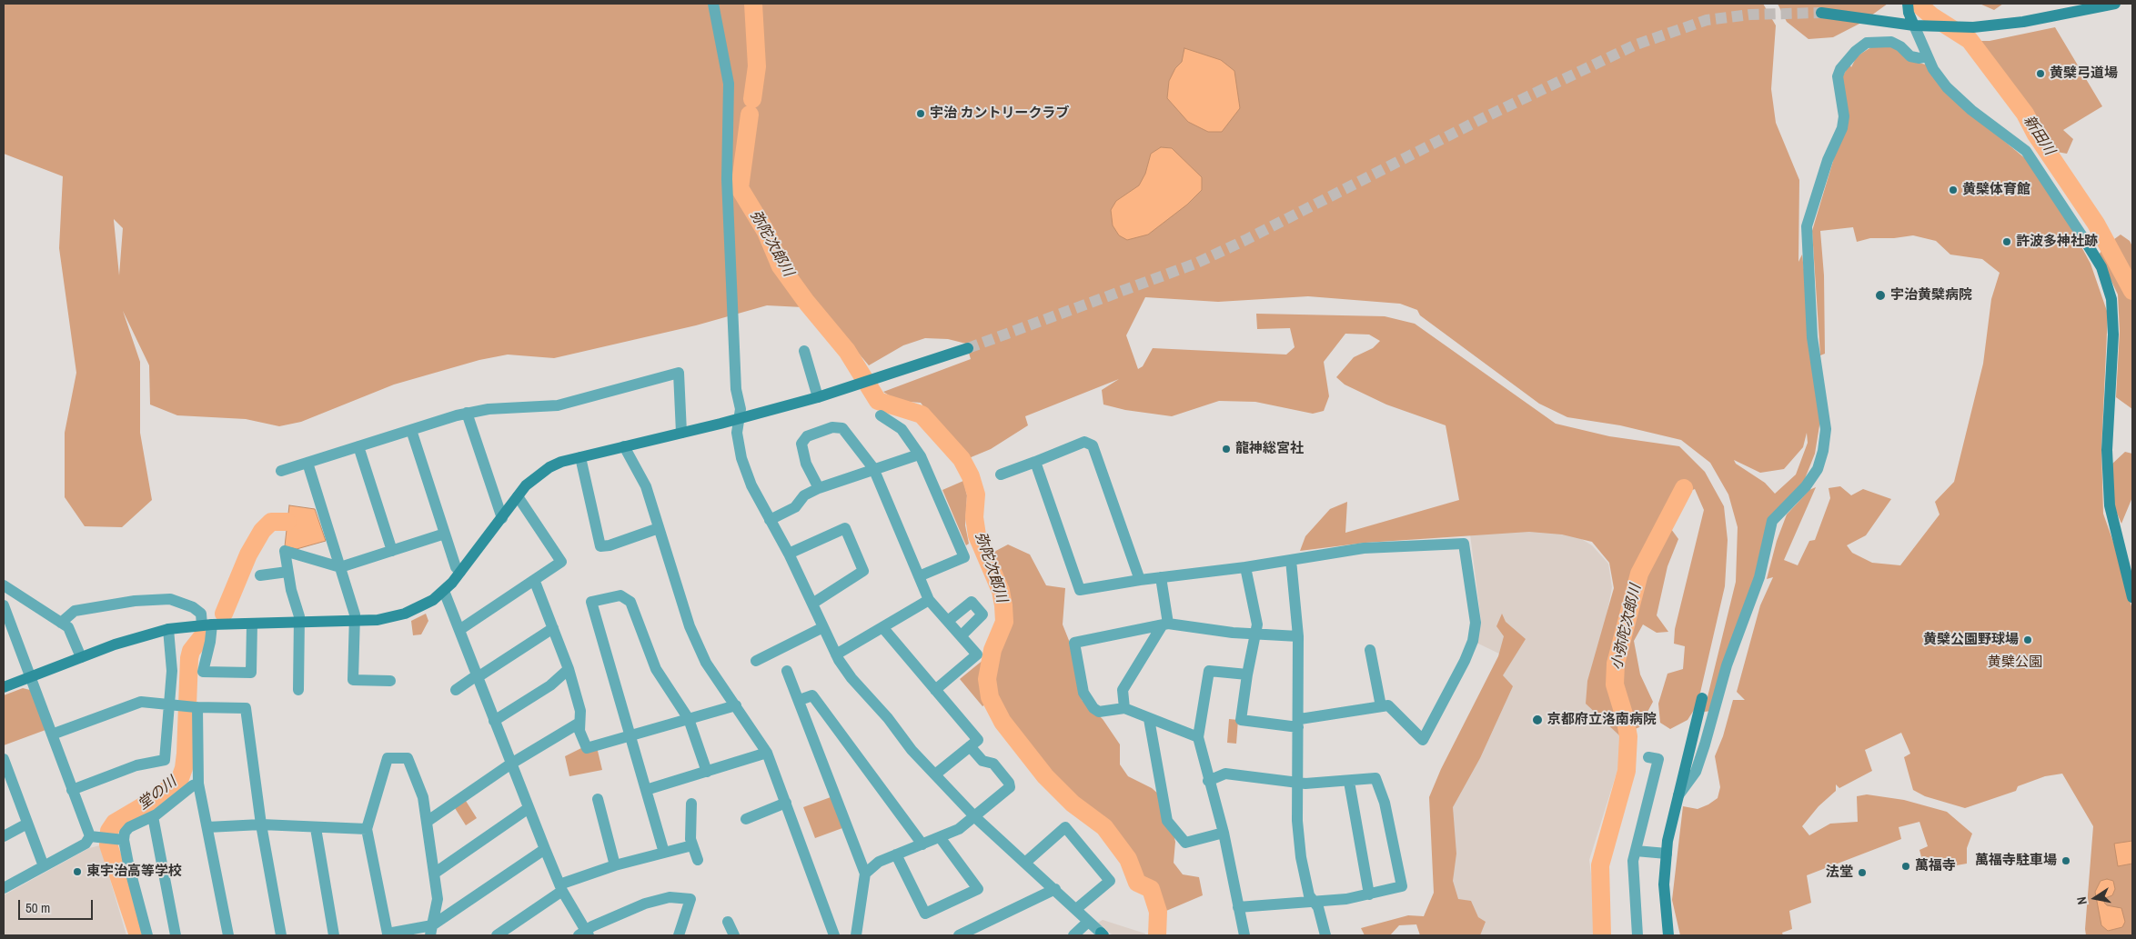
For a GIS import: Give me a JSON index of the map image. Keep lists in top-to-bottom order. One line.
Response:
{"water":["新田川","弥陀次郎川","小弥陀次郎川","堂の川"],"parks":["黄檗公園"],"places":["黄檗弓道場","宇治 カントリークラブ","黄檗体育館","許波多神社跡","宇治黄檗病院","龍神総宮社","黄檗公園野球場","京都府立洛南病院","萬福寺駐車場","萬福寺","東宇治高等学校","法堂"],"scale_bar":"50 m","north":"left"}
